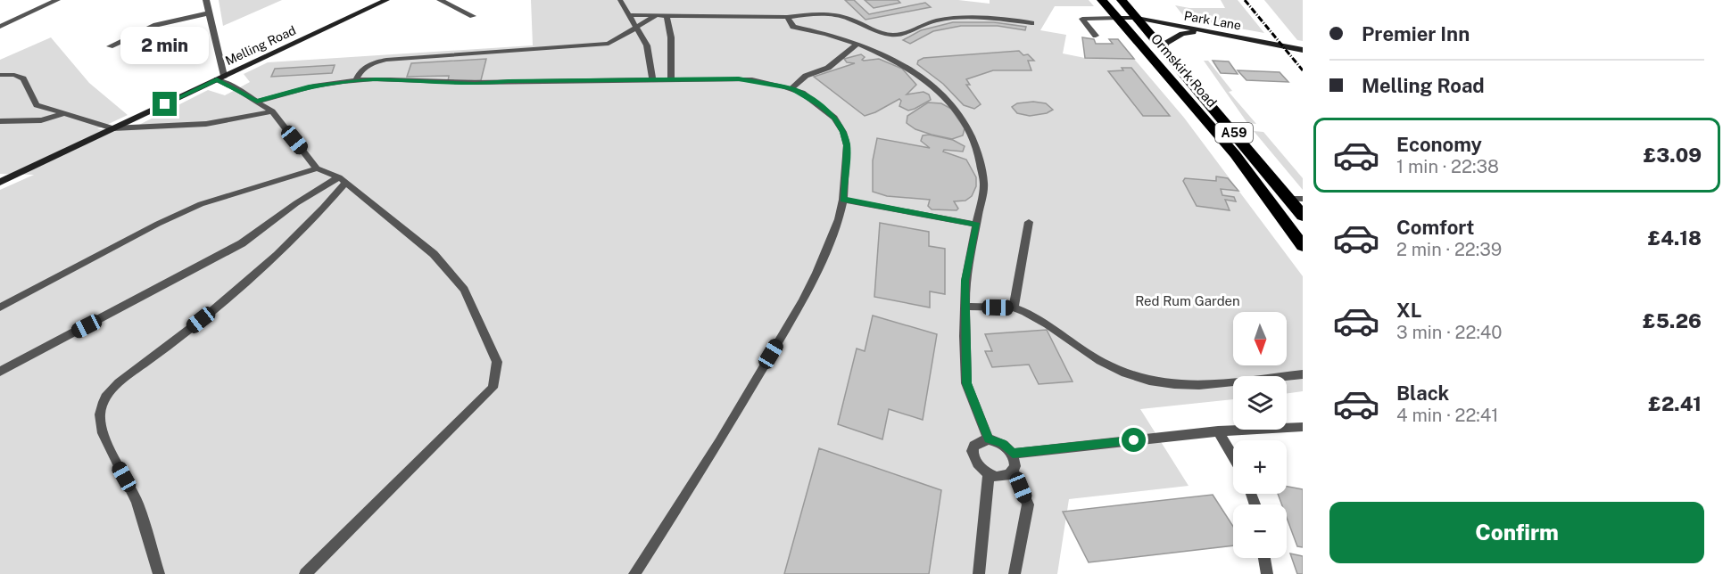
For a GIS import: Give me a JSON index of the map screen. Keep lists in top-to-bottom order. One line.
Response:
{"streets":{"highway":["Ormskirk Road","A59"],"street":["Park Lane","Melling Road"]},"crossings":[["Park Lane","Ormskirk Road"],["Park Lane","A59"],["Ormskirk Road","A59"]],"parks":["Red Rum Garden"],"north":"bottom","page":{"banner":["Premier Inn","Melling Road"],"bubble":"2 min","list":[{"name":"Economy","note":"1 min · 22:38","value":"£3.09"},{"name":"Comfort","note":"2 min · 22:39","value":"£4.18"},{"name":"XL","note":"3 min · 22:40","value":"£5.26"},{"name":"Black","note":"4 min · 22:41","value":"£2.41"}],"map_buttons":["+","−"],"buttons":"Confirm"}}
